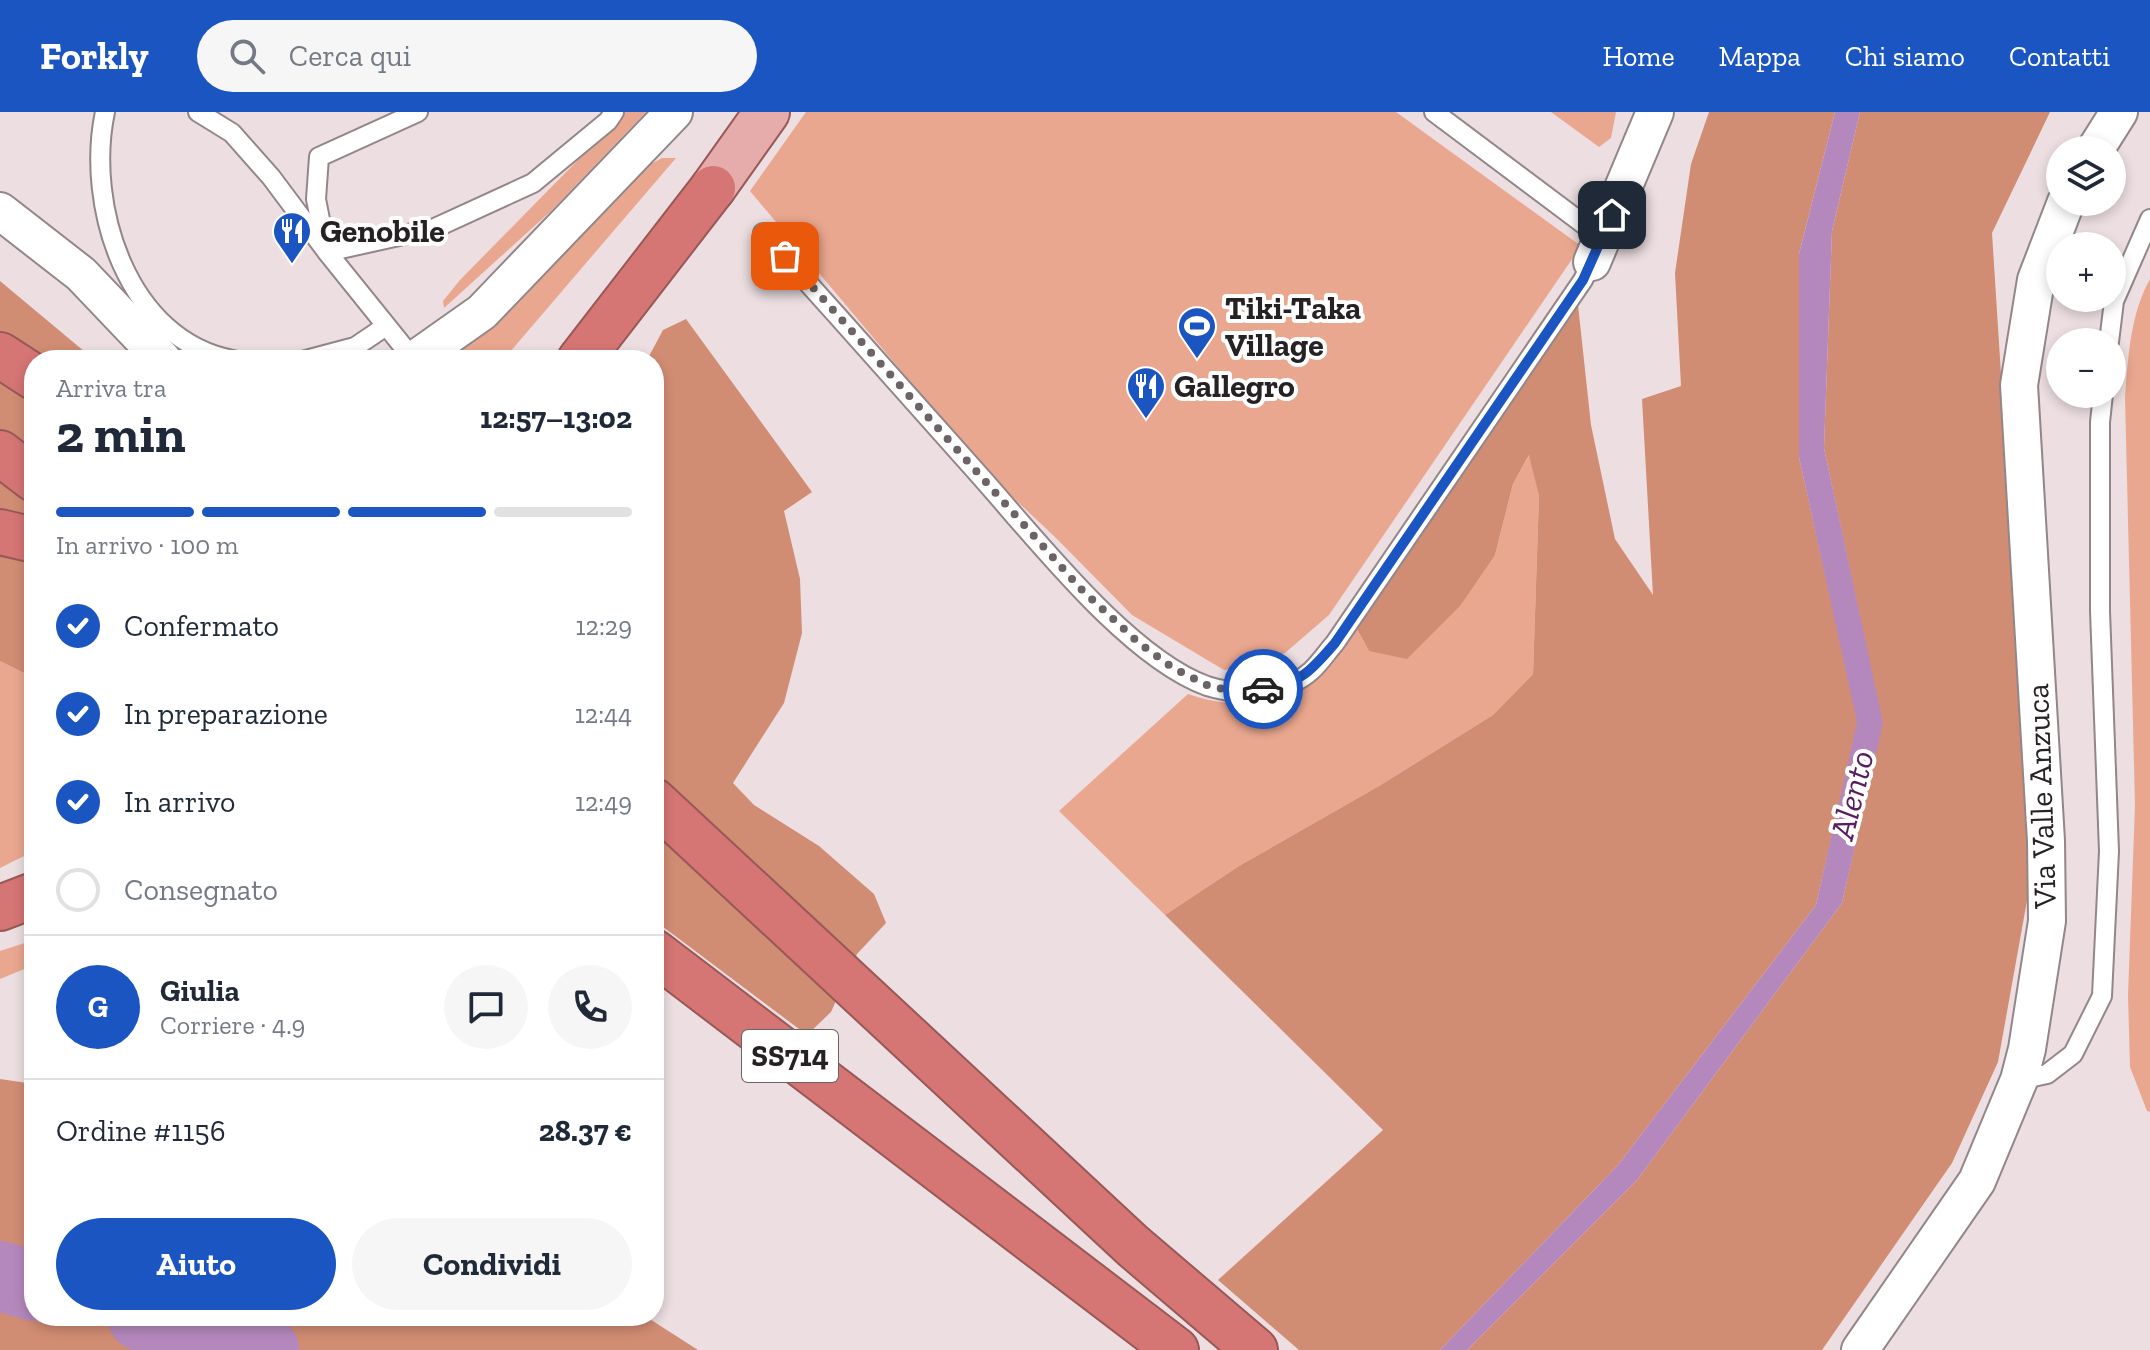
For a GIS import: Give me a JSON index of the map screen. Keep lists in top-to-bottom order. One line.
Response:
{"streets":{"highway":["SS714"],"street":["Via Valle Anzuca"]},"water":["Alento"],"places":{"restaurant":["Genobile","Gallegro"],"sports":["Tiki-Taka Village"]},"page":{"header":"Forkly","search":"Cerca qui","nav":["Home","Mappa","Chi siamo","Contatti"],"map_buttons":["+","−"],"heading":["2 min","Arriva tra","12:57–13:02"],"panel":["Giulia","Corriere · 4.9","Ordine #1156","28.37 €"],"bar":"In arrivo · 100 m","list":[["Confermato","12:29"],["In preparazione","12:44"],["In arrivo","12:49"],"Consegnato"],"round":"G","buttons":["Aiuto","Condividi"]}}
